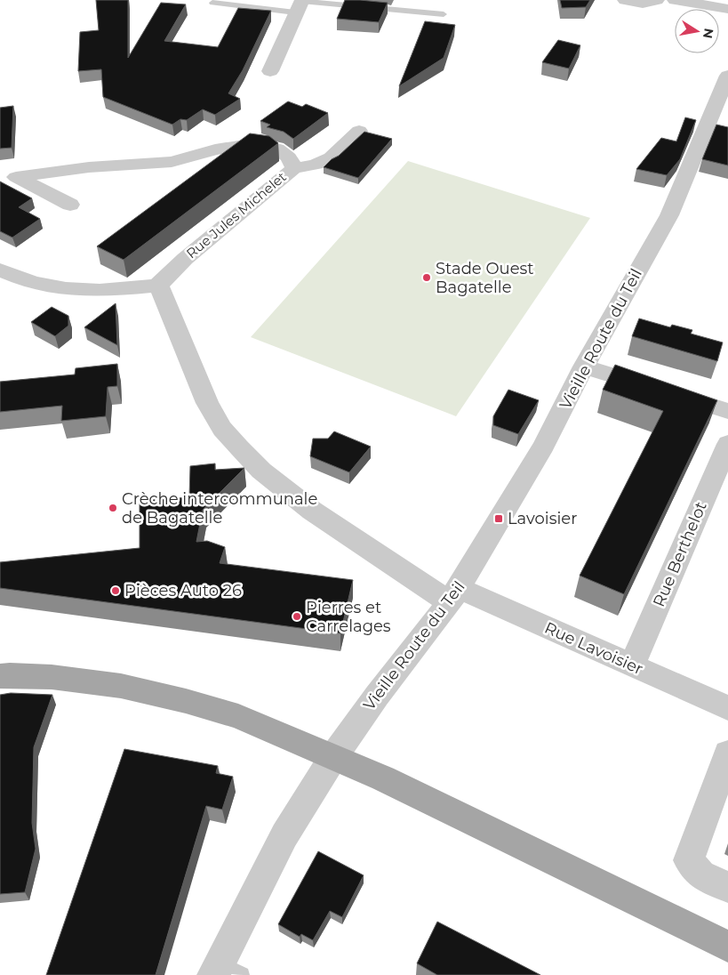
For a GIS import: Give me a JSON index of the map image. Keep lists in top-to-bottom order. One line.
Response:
{"streets":{"street":["Rue Jules Michelet","Vieille Route du Teil","Rue Berthelot","Rue Lavoisier"]},"crossings":[["Rue Jules Michelet","Rue Lavoisier"],["Vieille Route du Teil","Rue Lavoisier"],["Rue Berthelot","Rue Lavoisier"]],"places":{"other":["Stade Ouest Bagatelle","Crèche intercommunale de Bagatelle","Pièces Auto 26","Pierres et Carrelages"],"transit":["Lavoisier"]},"north":"right"}
